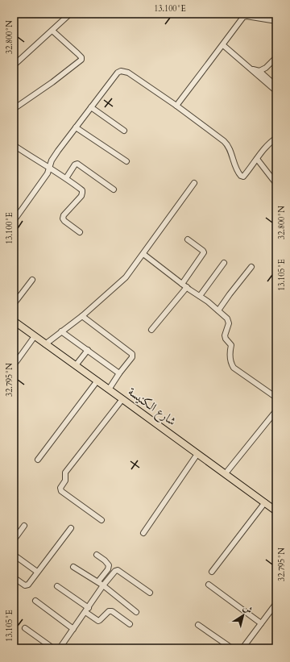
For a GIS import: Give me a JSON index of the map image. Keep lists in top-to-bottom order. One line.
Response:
{"streets":{"main road":["شارع الكنيسة"]},"north":"top right","coordinates":["13.100°E","32.800°N","13.105°E","32.795°N"]}
